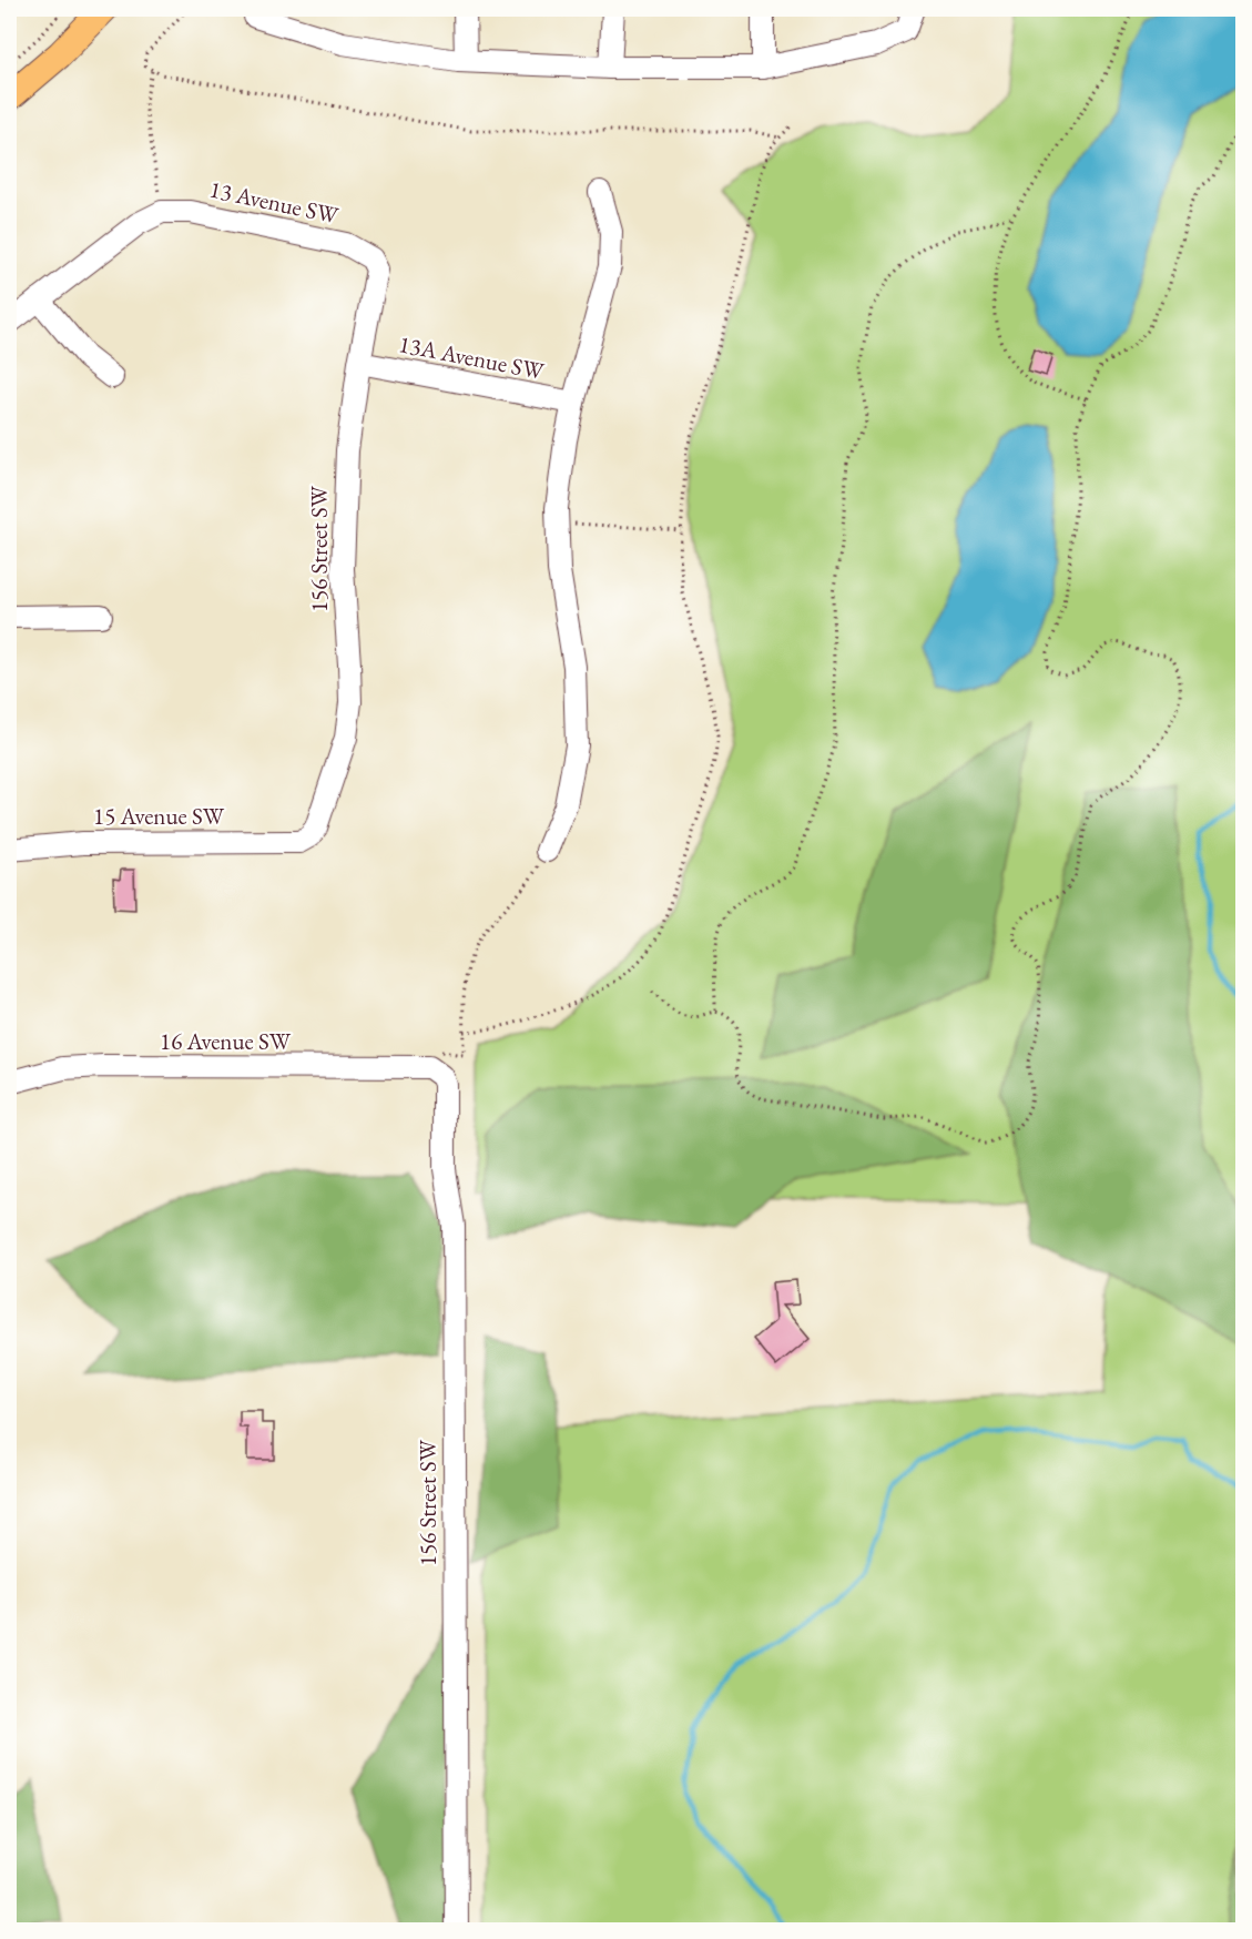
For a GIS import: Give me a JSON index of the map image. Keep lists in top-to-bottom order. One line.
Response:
{"streets":{"street":["13 Avenue SW","13A Avenue SW","156 Street SW","15 Avenue SW","16 Avenue SW"]},"crossings":[["13 Avenue SW","156 Street SW"],["13A Avenue SW","156 Street SW"],["156 Street SW","15 Avenue SW"],["156 Street SW","16 Avenue SW"]]}
